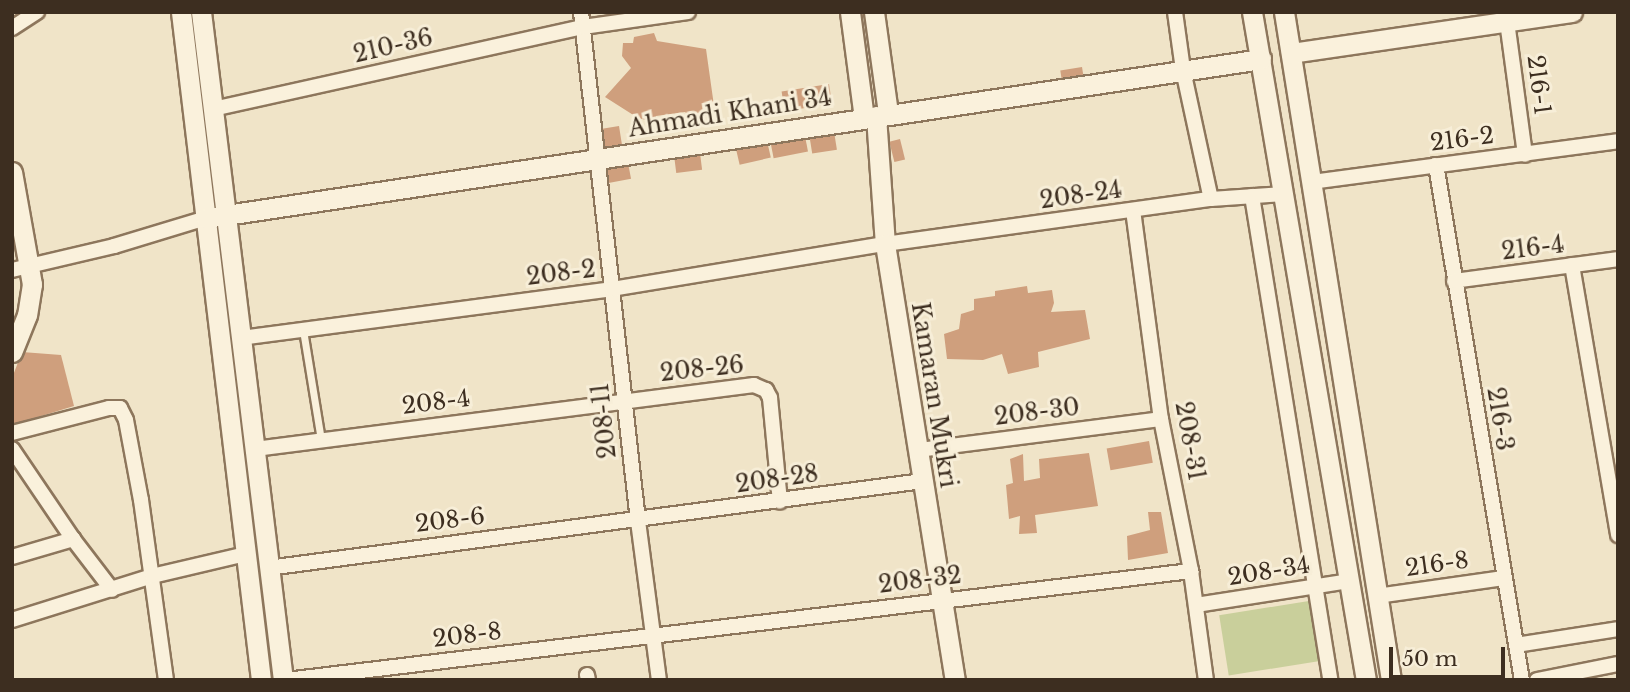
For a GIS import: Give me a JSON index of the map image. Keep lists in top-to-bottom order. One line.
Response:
{"streets":{"main road":["Ahmadi Khani 34","Kamaran Mukri"],"street":["210-36","216-1","216-2","208-24","216-4","208-2","208-26","208-4","208-30","216-3","208-11","208-31","208-28","208-6","216-8","208-34","208-32","208-8"]},"crossings":[["216-1","216-2"],["Ahmadi Khani 34","Kamaran Mukri"],["Ahmadi Khani 34","208-11"],["216-2","216-3"],["208-24","208-2"],["208-24","Kamaran Mukri"],["208-24","208-31"],["216-4","216-3"],["208-2","Kamaran Mukri"],["208-2","208-11"],["208-26","208-4"],["208-26","208-11"],["208-26","208-28"],["Kamaran Mukri","208-30"],["Kamaran Mukri","208-28"],["Kamaran Mukri","208-32"],["208-4","208-11"],["208-30","208-31"],["216-3","216-8"],["208-11","208-28"],["208-11","208-6"],["208-11","208-32"],["208-11","208-8"],["208-31","208-34"],["208-31","208-32"],["208-28","208-6"],["208-32","208-8"]],"scale_bar":"50 m"}
